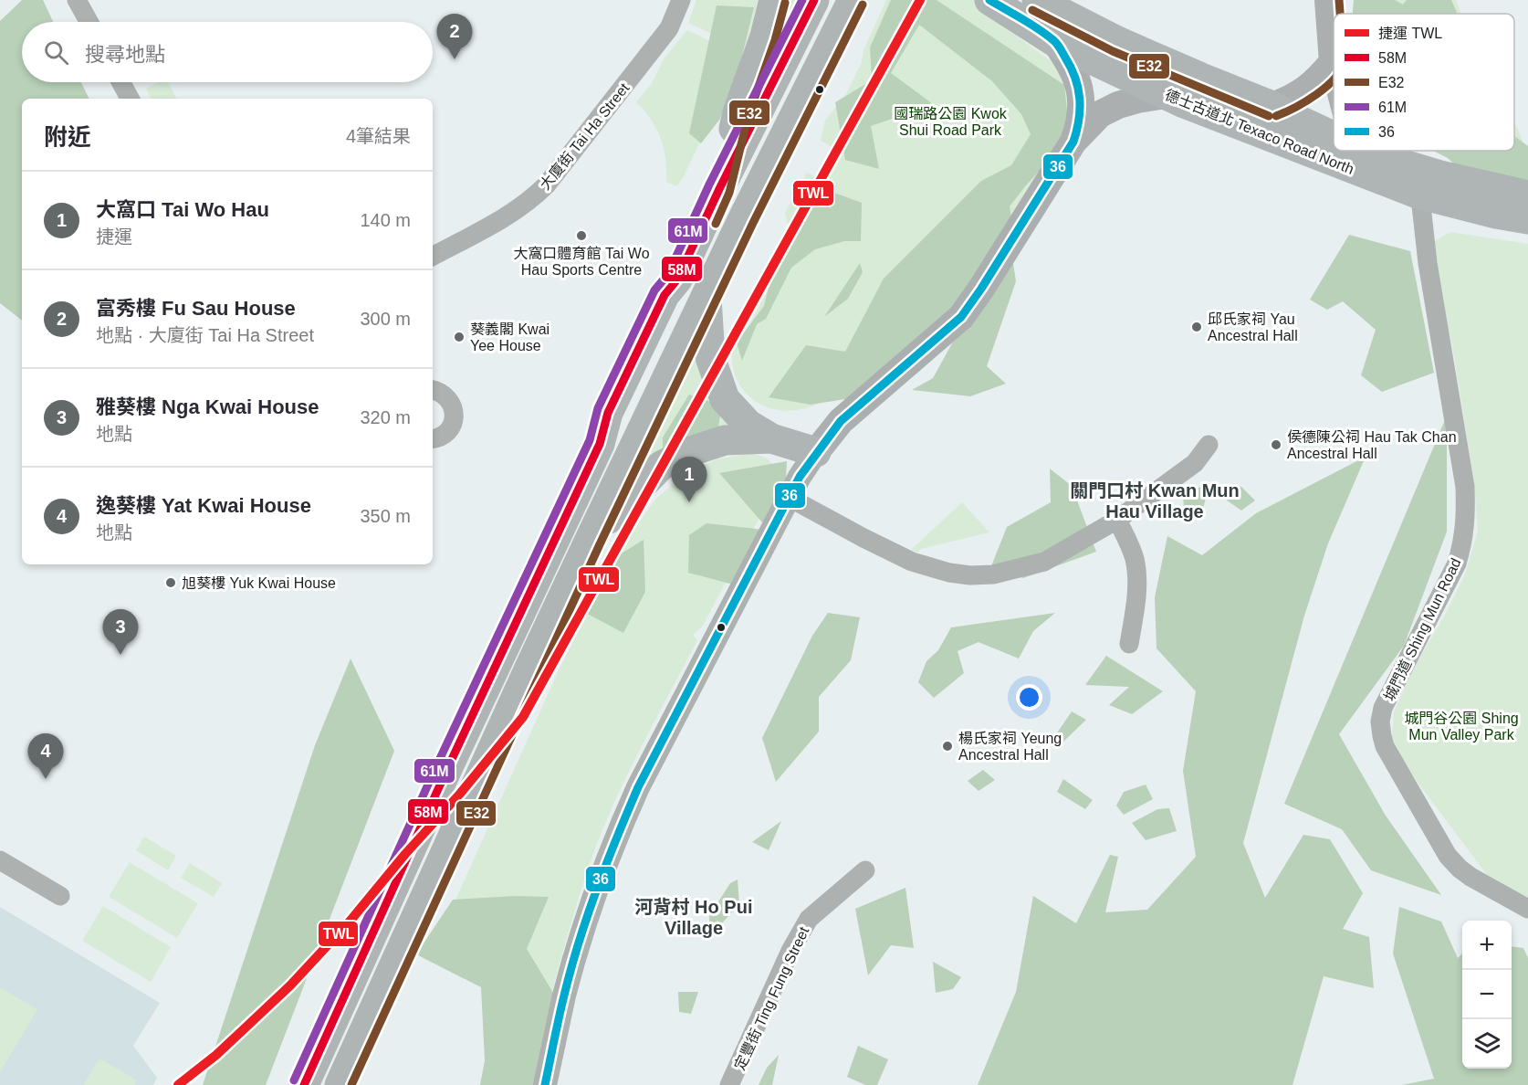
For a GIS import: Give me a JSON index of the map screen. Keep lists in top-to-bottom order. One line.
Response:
{"streets":{"main road":["德士古道北 Texaco Road North"],"street":["大廈街 Tai Ha Street","城門道 Shing Mun Road","定豐街 Ting Fung Street"]},"crossings":[["德士古道北 Texaco Road North","城門道 Shing Mun Road"]],"districts":["關門口村 Kwan Mun Hau Village","河背村 Ho Pui Village"],"parks":["國瑞路公園 Kwok Shui Road Park","城門谷公園 Shing Mun Valley Park"],"places":["大窩口體育館 Tai Wo Hau Sports Centre","邱氏家祠 Yau Ancestral Hall","葵義閣 Kwai Yee House","侯德陳公祠 Hau Tak Chan Ancestral Hall","旭葵樓 Yuk Kwai House","楊氏家祠 Yeung Ancestral Hall"],"lines":["metro line TWL","transit line 58M","transit line E32","transit line 61M","transit line 36"],"legend":["捷運 TWL","58M","E32","61M","36"],"page":{"pins":["2","1","3","4"],"search":"搜尋地點","heading":["附近","4筆結果"],"list":[{"mark":"1","name":"大窩口 Tai Wo Hau","note":"捷運","value":"140 m"},{"mark":"2","name":"富秀樓 Fu Sau House","note":"地點 · 大廈街 Tai Ha Street","value":"300 m"},{"mark":"3","name":"雅葵樓 Nga Kwai House","note":"地點","value":"320 m"},{"mark":"4","name":"逸葵樓 Yat Kwai House","note":"地點","value":"350 m"}],"map_buttons":["+","−"]}}
